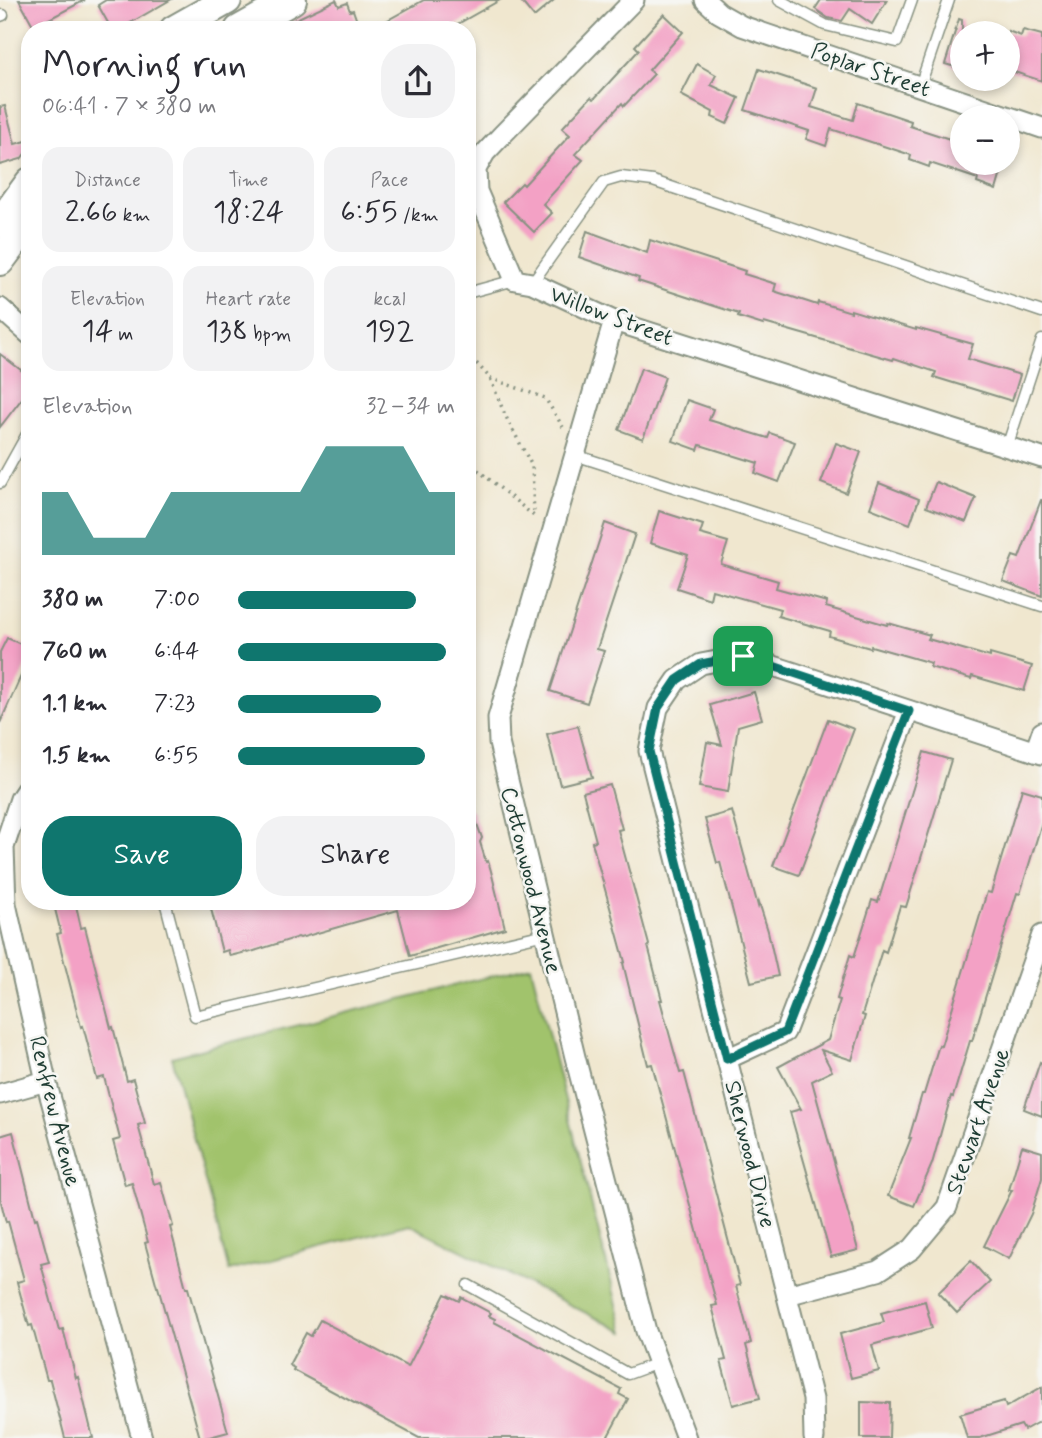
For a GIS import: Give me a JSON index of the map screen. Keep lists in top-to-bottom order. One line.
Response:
{"streets":{"street":["Poplar Street","Willow Street","Cottonwood Avenue","Renfrew Avenue","Stewart Avenue","Sherwood Drive"]},"crossings":[["Willow Street","Cottonwood Avenue"],["Stewart Avenue","Sherwood Drive"]],"page":{"map_buttons":["+","−"],"heading":["Morning run","06:41 · 7 × 380 m"],"stats":[["Distance","2.66 km"],["Time","18:24"],["Pace","6:55 /km"],["Elevation","14 m"],["Heart rate","138 bpm"],["kcal","192"]],"chart":["Elevation","32–34 m"],"list":[{"name":"380 m","note":"7:00"},{"name":"760 m","note":"6:44"},{"name":"1.1 km","note":"7:23"},{"name":"1.5 km","note":"6:55"}],"buttons":["Save","Share"]}}
